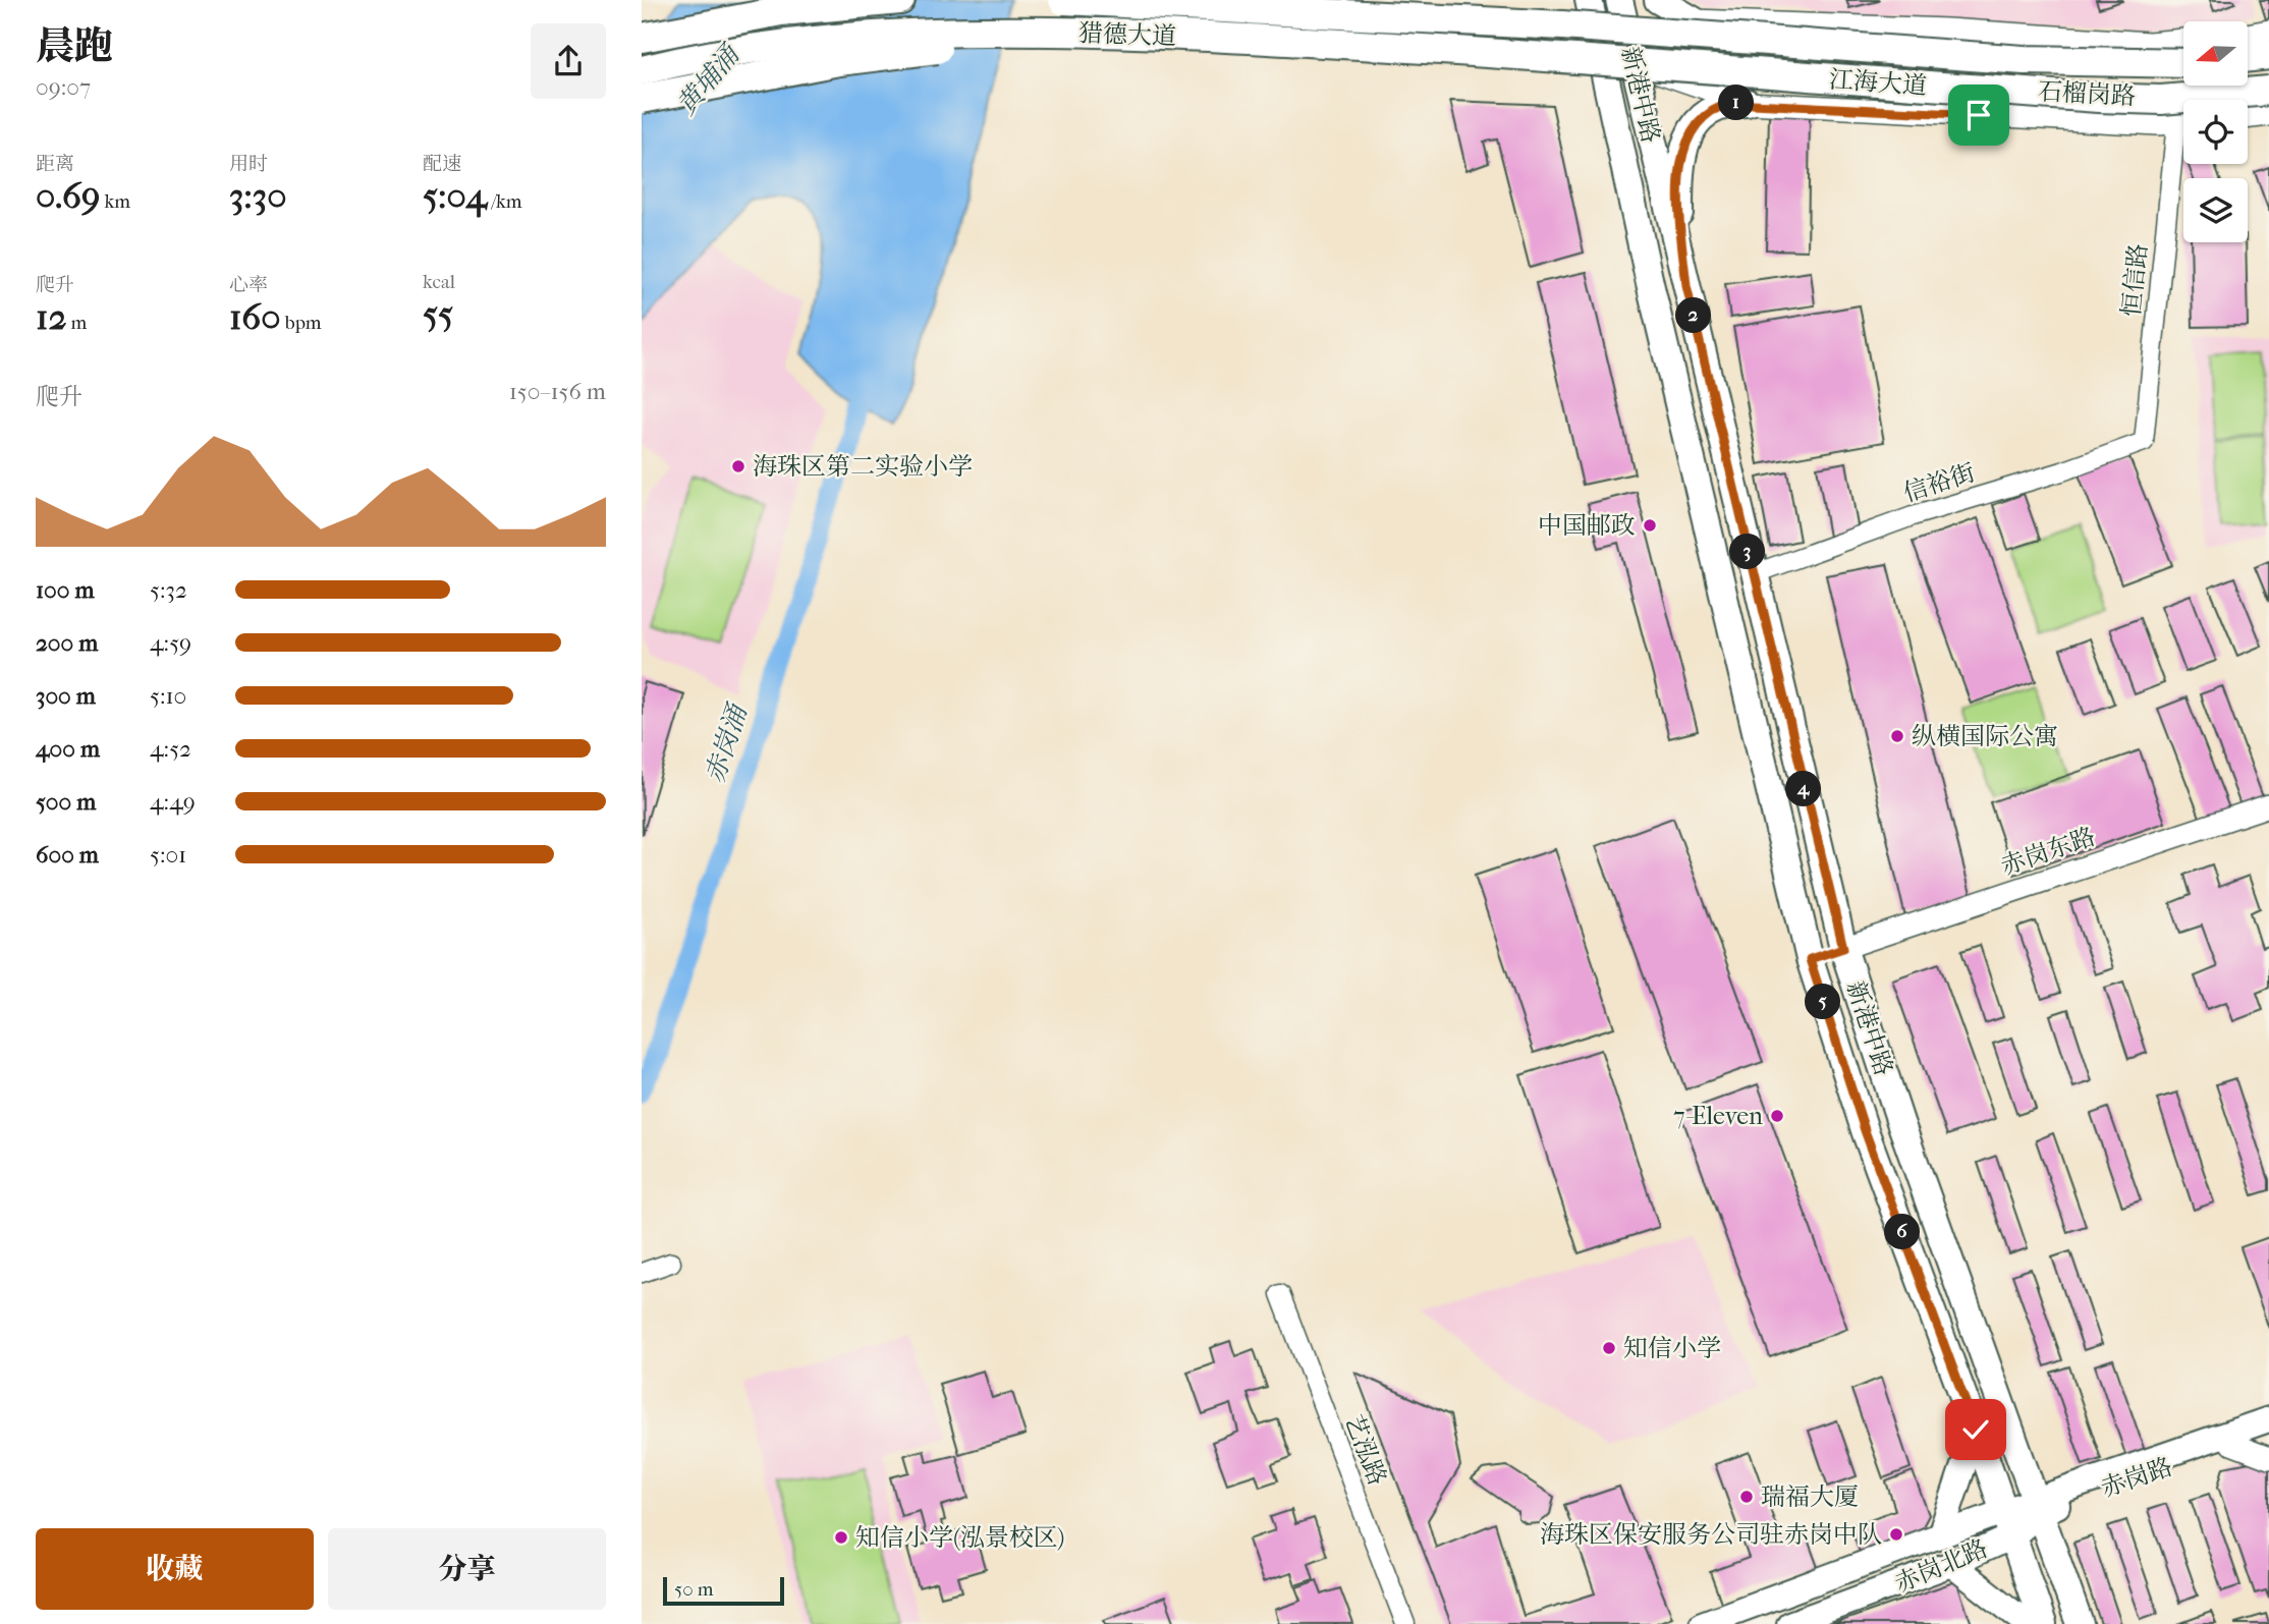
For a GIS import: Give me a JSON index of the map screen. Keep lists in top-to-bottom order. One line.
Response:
{"streets":{"highway":["猎德大道","江海大道"],"main road":["新港中路","赤岗路","赤岗北路"],"street":["石榴岗路","恒信路","信裕街","赤岗东路","艺泓路"]},"crossings":[["猎德大道","江海大道"],["猎德大道","石榴岗路"],["猎德大道","新港中路"],["江海大道","石榴岗路"],["江海大道","新港中路"],["石榴岗路","新港中路"],["新港中路","信裕街"],["新港中路","赤岗东路"],["新港中路","赤岗路"],["新港中路","赤岗北路"],["恒信路","信裕街"],["赤岗路","赤岗北路"]],"water":["黄埔涌","赤岗涌"],"places":["海珠区第二实验小学","中国邮政","纵横国际公寓","7-Eleven","知信小学","瑞福大厦","海珠区保安服务公司驻赤岗中队","知信小学(泓景校区)"],"scale_bar":"50 m","north":"left","page":{"heading":["晨跑","09:07"],"pins":["1","2","3","4","5","6"],"stats":[["距离","0.69 km"],["用时","3:30"],["配速","5:04 /km"],["爬升","12 m"],["心率","160 bpm"],["kcal","55"]],"chart":["爬升","150–156 m"],"list":[{"name":"100 m","note":"5:32"},{"name":"200 m","note":"4:59"},{"name":"300 m","note":"5:10"},{"name":"400 m","note":"4:52"},{"name":"500 m","note":"4:49"},{"name":"600 m","note":"5:01"}],"buttons":["收藏","分享"],"scale":"50 m"}}
